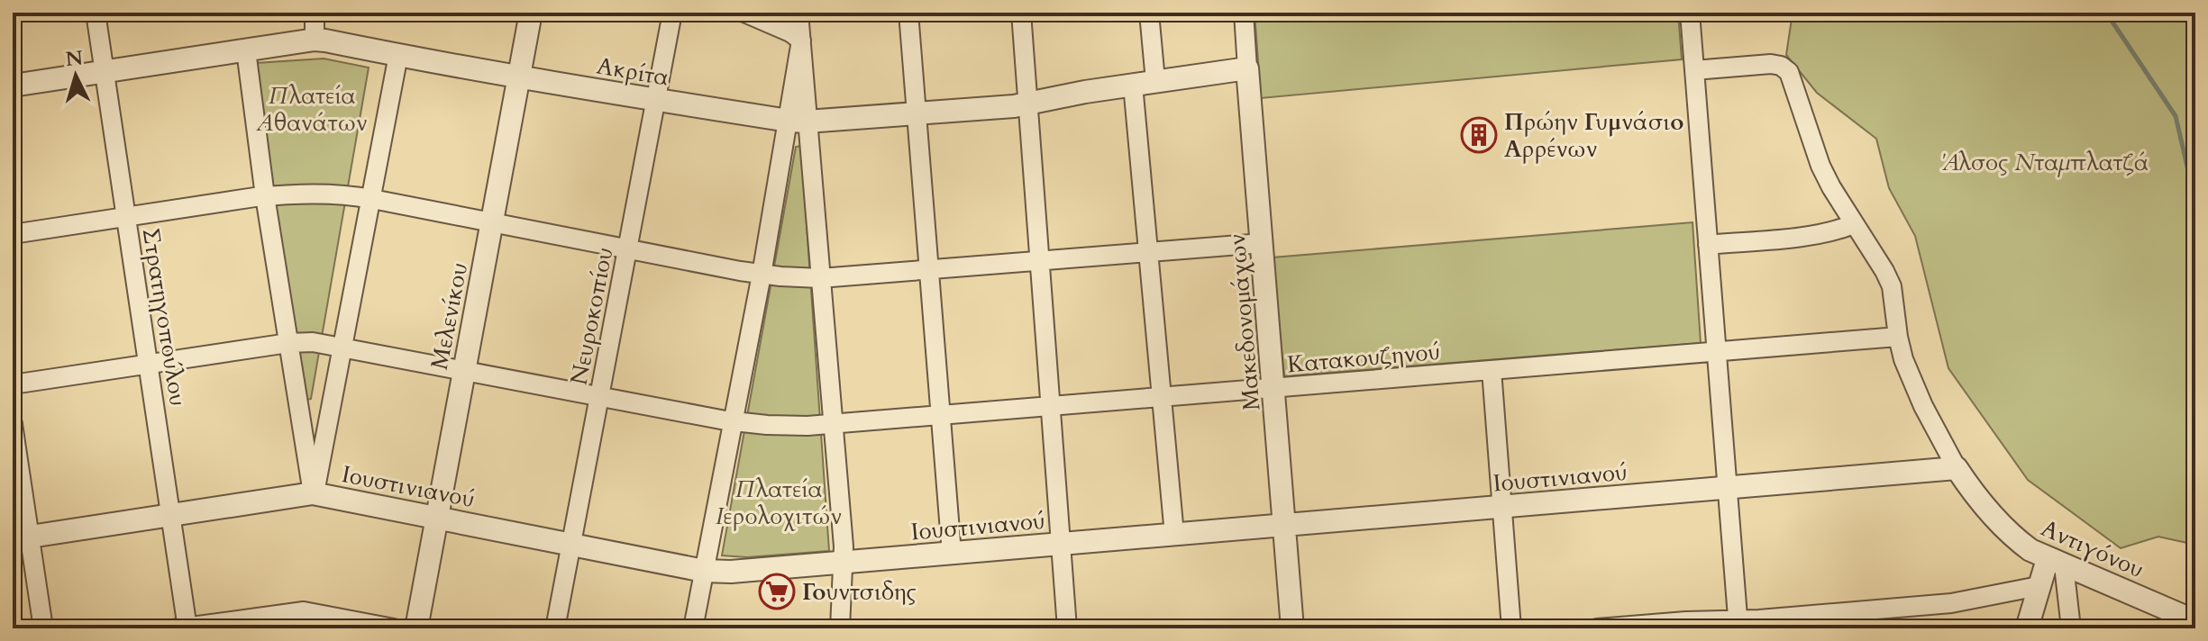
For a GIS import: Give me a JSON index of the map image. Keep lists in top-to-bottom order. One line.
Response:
{"streets":{"street":["Ακρίτα","Μελενίκου","Νευροκοπίου","Στρατηγοπούλου","Μακεδονομάχων","Κατακουζηνού","Ιουστινιανού","Αντιγόνου"]},"crossings":[["Ακρίτα","Μελενίκου"],["Ακρίτα","Νευροκοπίου"],["Ακρίτα","Στρατηγοπούλου"],["Ακρίτα","Μακεδονομάχων"],["Μελενίκου","Κατακουζηνού"],["Μελενίκου","Ιουστινιανού"],["Νευροκοπίου","Κατακουζηνού"],["Νευροκοπίου","Ιουστινιανού"],["Στρατηγοπούλου","Κατακουζηνού"],["Στρατηγοπούλου","Ιουστινιανού"],["Μακεδονομάχων","Κατακουζηνού"],["Μακεδονομάχων","Ιουστινιανού"],["Ιουστινιανού","Αντιγόνου"]],"parks":["Πλατεία Αθανάτων","Άλσος Νταμπλατζά","Πλατεία Ιερολοχιτών"],"places":{"building":["Πρώην Γυμνάσιο Αρρένων"],"supermarket":["Γουντσιδης"]},"north":"top"}
